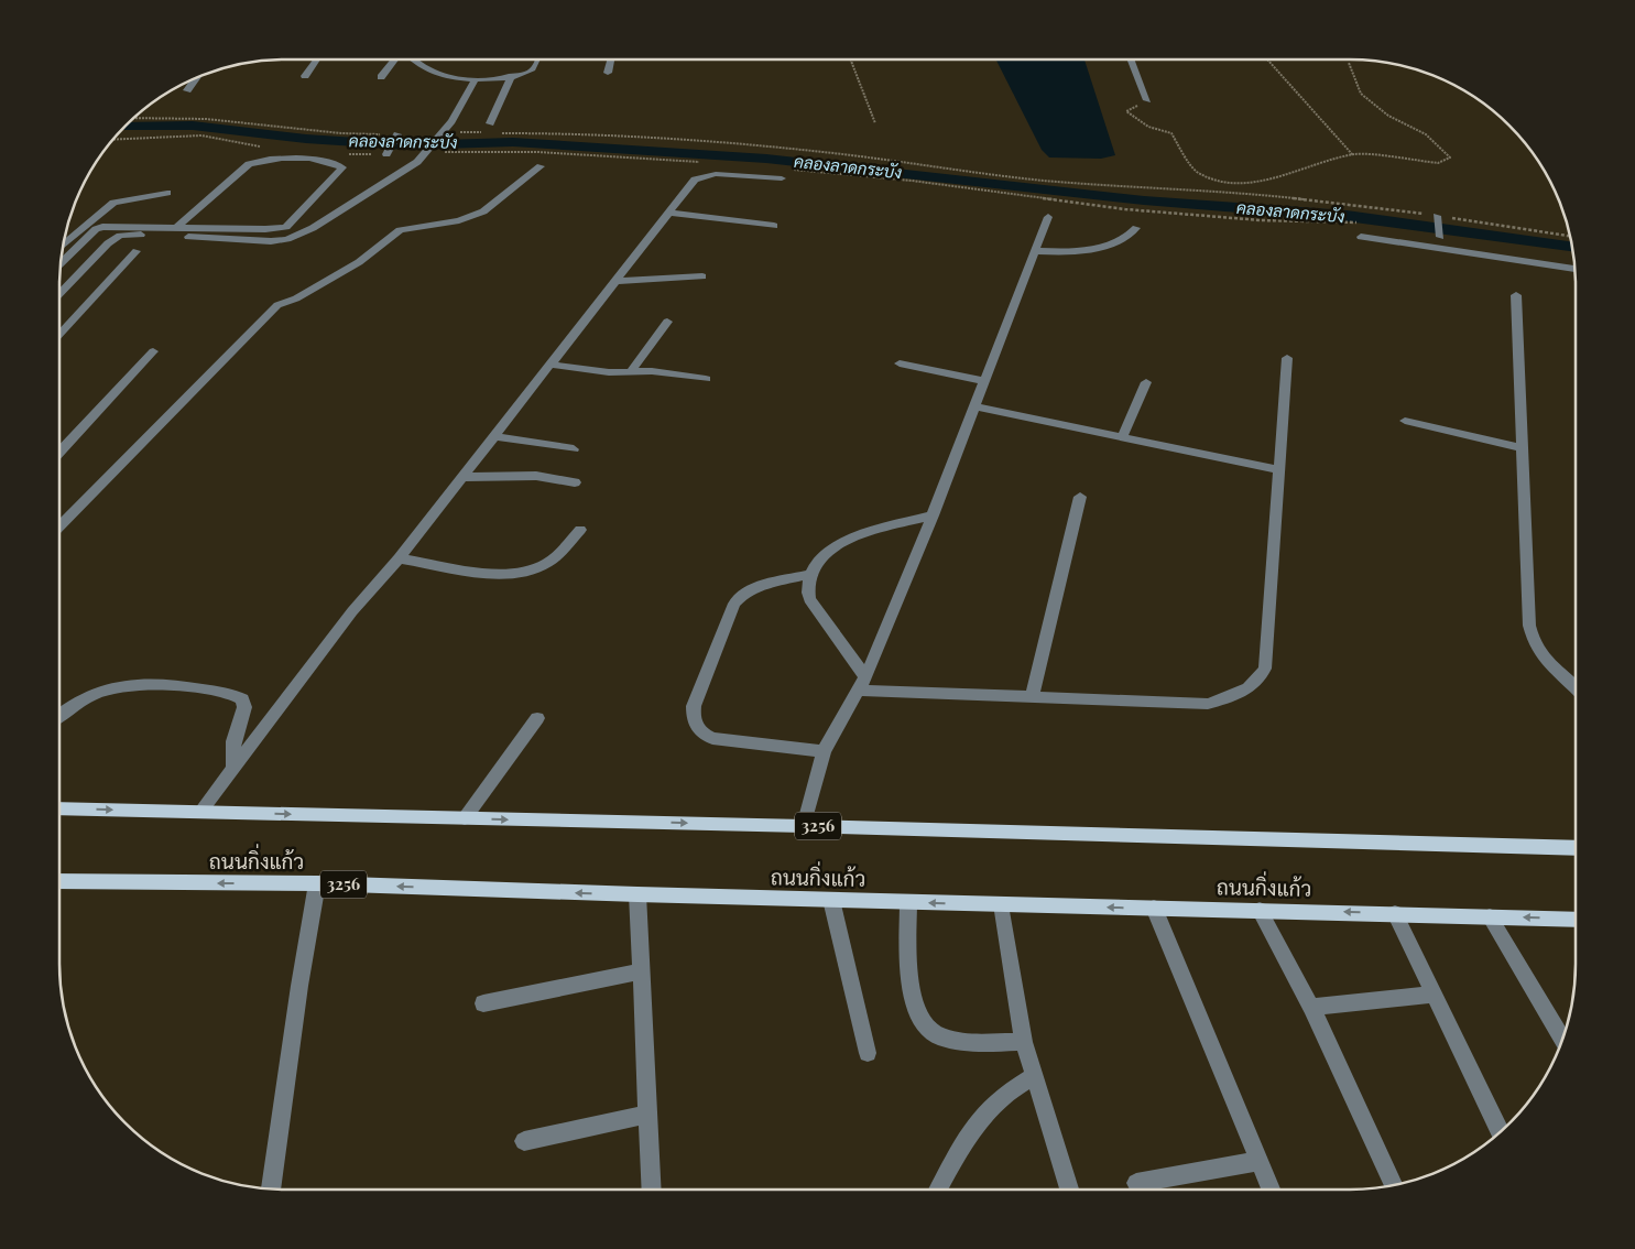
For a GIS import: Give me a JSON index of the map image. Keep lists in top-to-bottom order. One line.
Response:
{"streets":{"main road":["3256","ถนนกิ่งแก้ว"]},"water":["คลองลาดกระบัง"]}
